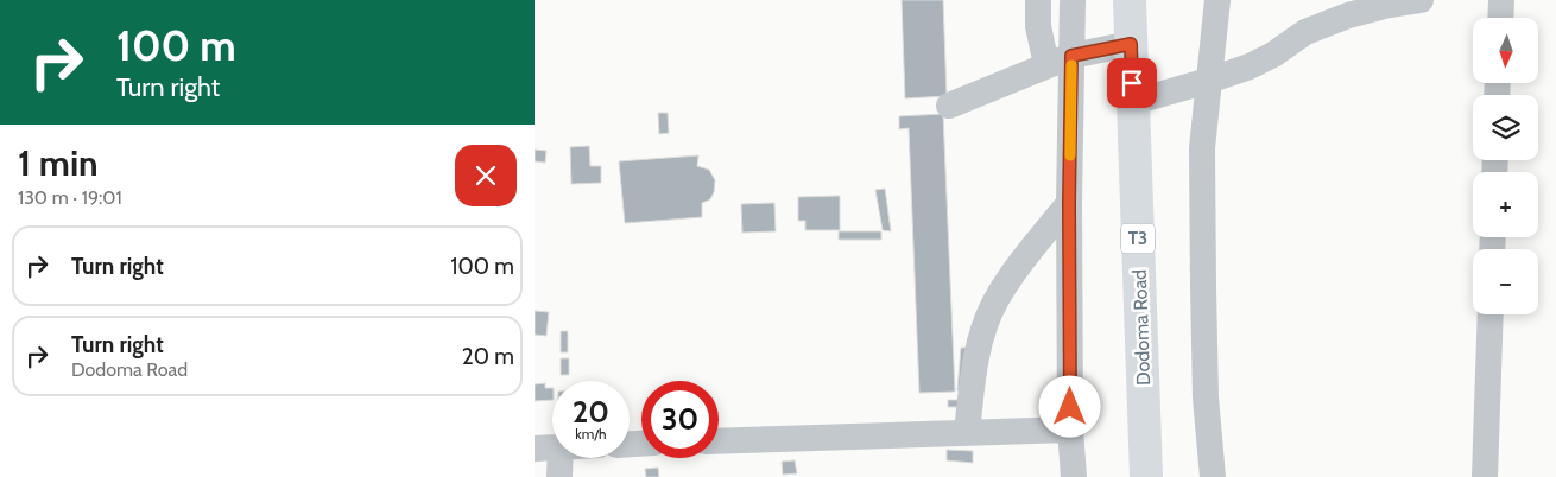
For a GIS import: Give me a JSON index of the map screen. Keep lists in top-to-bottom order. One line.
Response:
{"streets":{"highway":["T3","Dodoma Road"]},"north":"bottom","page":{"turn":["100 m","Turn right"],"map_buttons":["+","−"],"heading":["1 min","130 m · 19:01"],"list":[{"name":"Turn right","value":"100 m"},{"name":"Turn right","note":"Dodoma Road","value":"20 m"}],"speed":"20 km/h","limit":"30"}}
